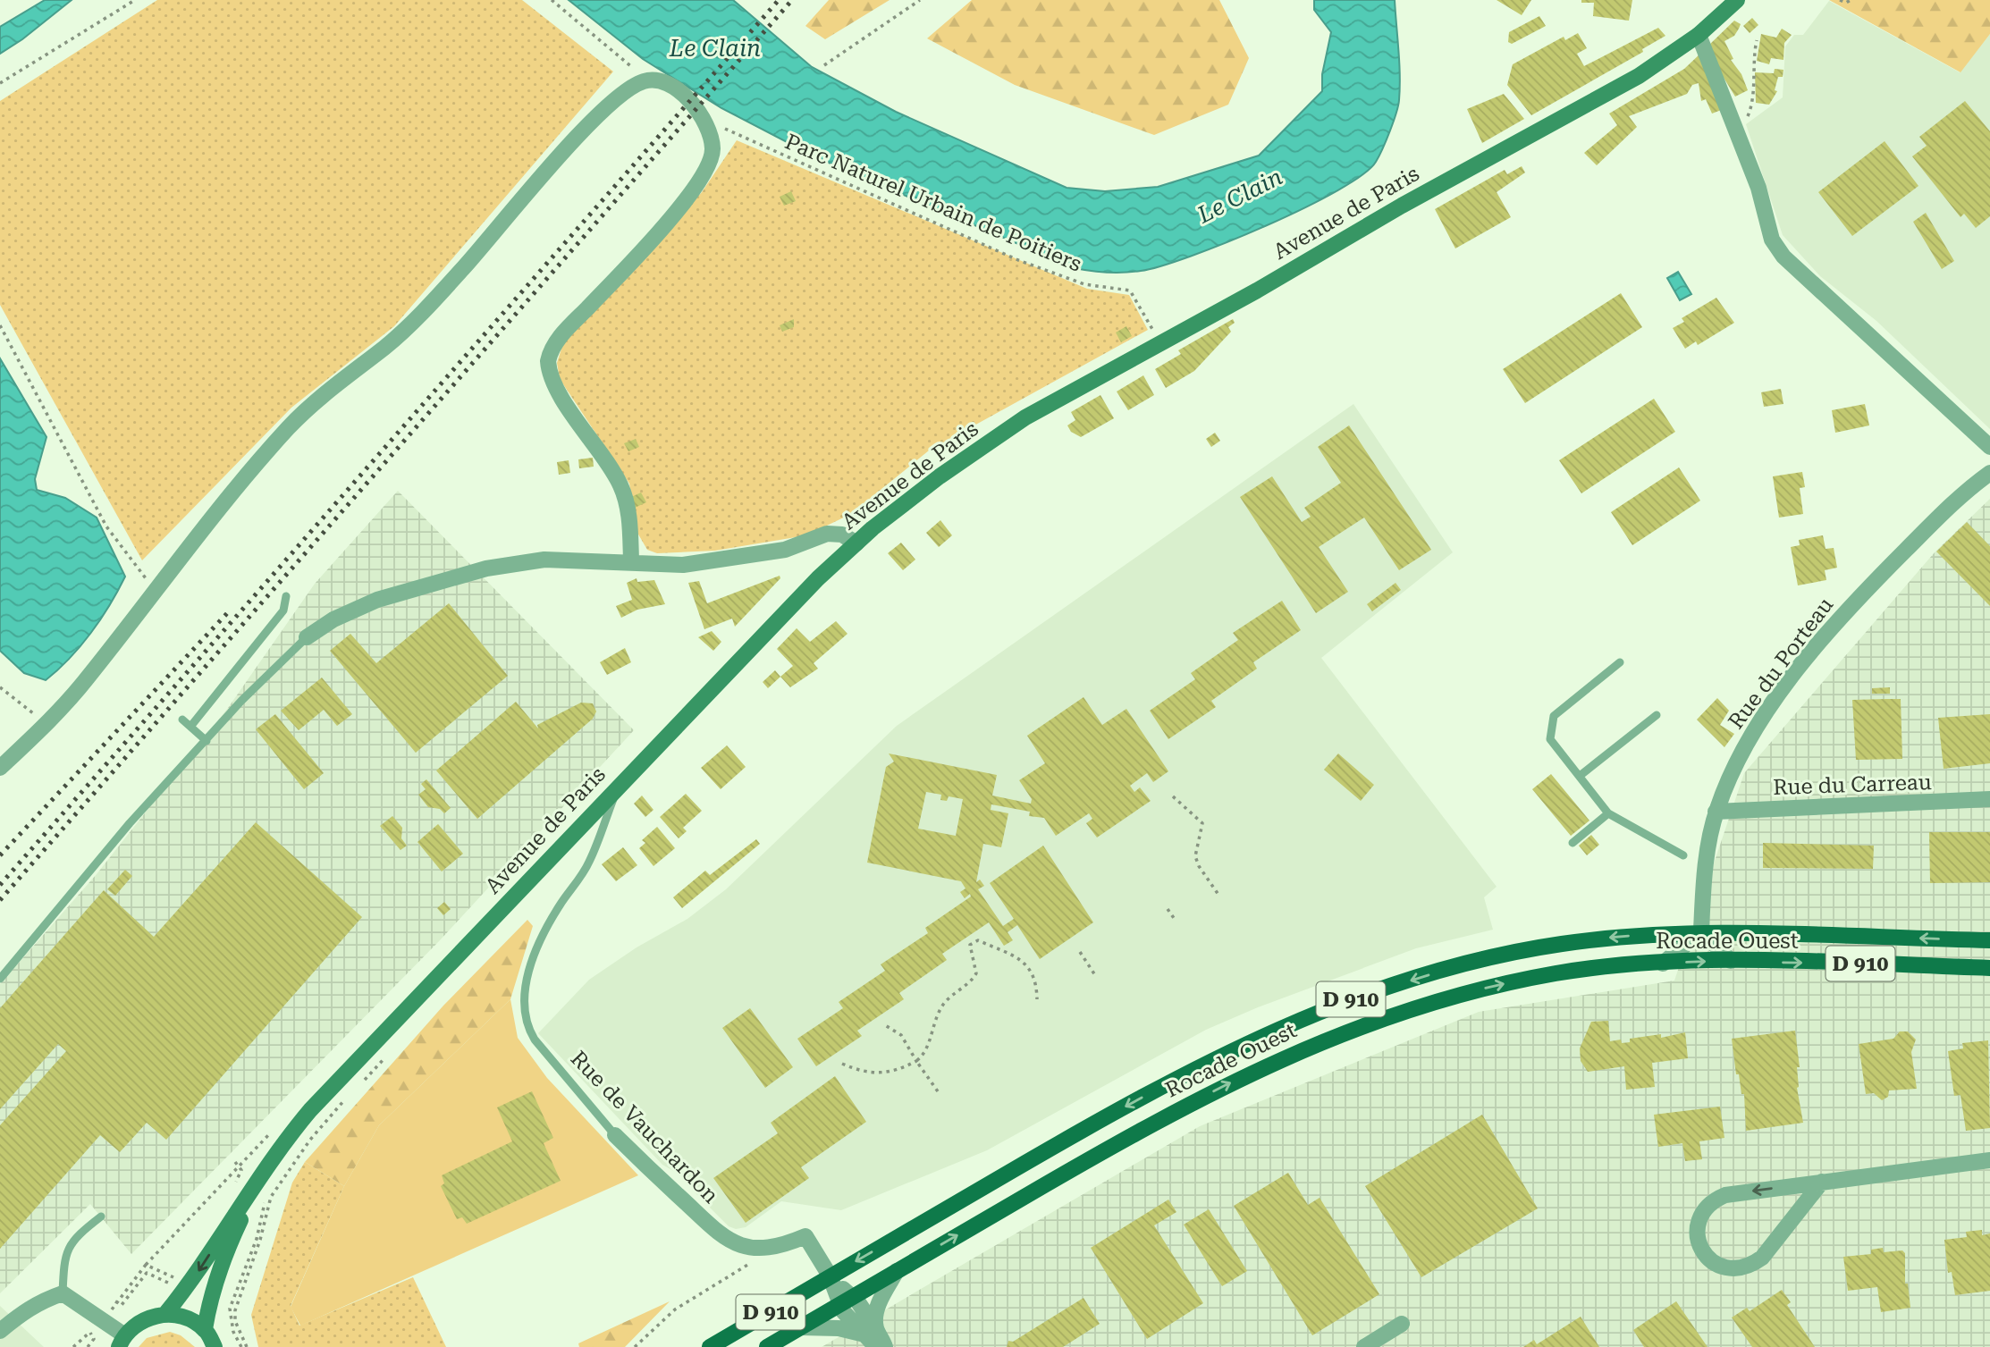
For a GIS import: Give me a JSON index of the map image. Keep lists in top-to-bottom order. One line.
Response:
{"streets":{"main road":["Avenue de Paris","Rocade Ouest","D 910"],"street":["Rue du Porteau","Rue du Carreau","Rue de Vauchardon"],"path":["Parc Naturel Urbain de Poitiers"]},"crossings":[["Parc Naturel Urbain de Poitiers","Avenue de Paris"],["Avenue de Paris","Rue de Vauchardon"],["Rue du Porteau","Rue du Carreau"],["Rue du Porteau","D 910"],["D 910","Rue de Vauchardon"]],"water":["Le Clain"]}
